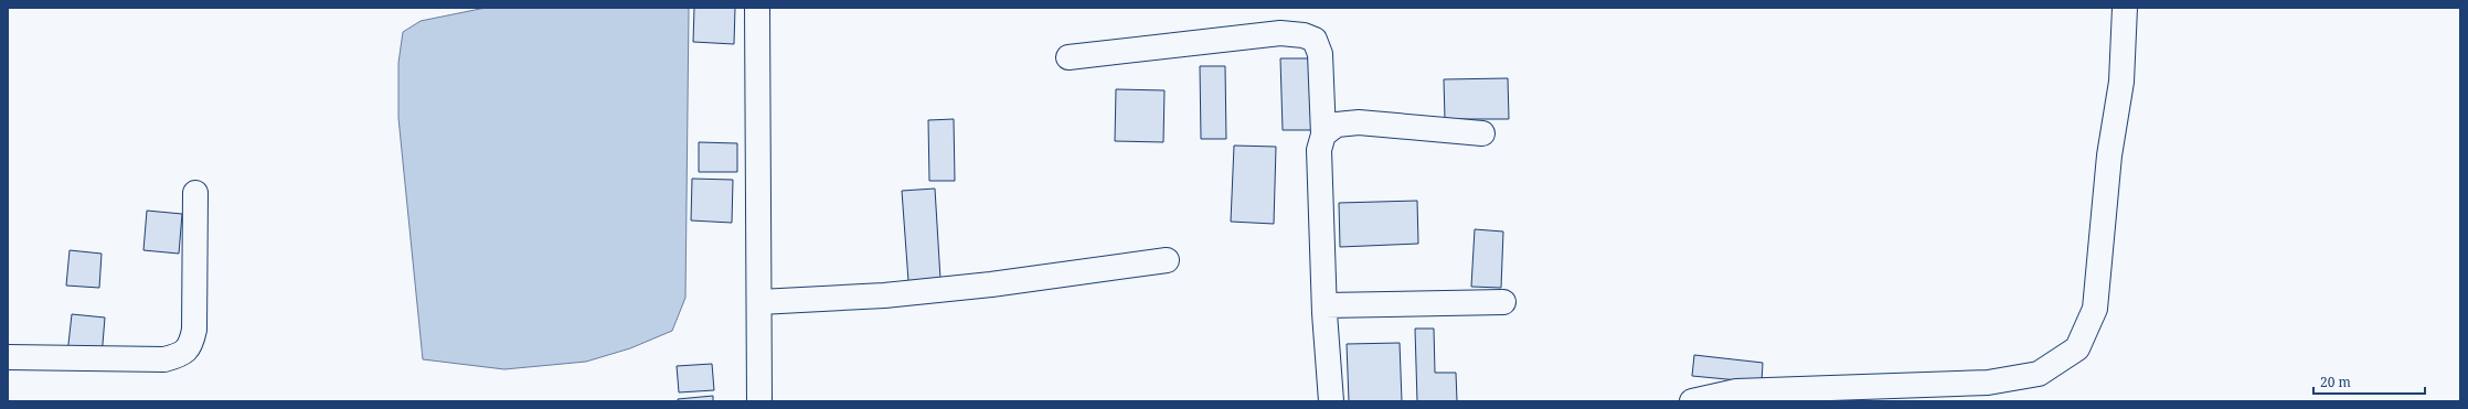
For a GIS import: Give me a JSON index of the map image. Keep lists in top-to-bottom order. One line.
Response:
{"scale_bar":"20 m"}
